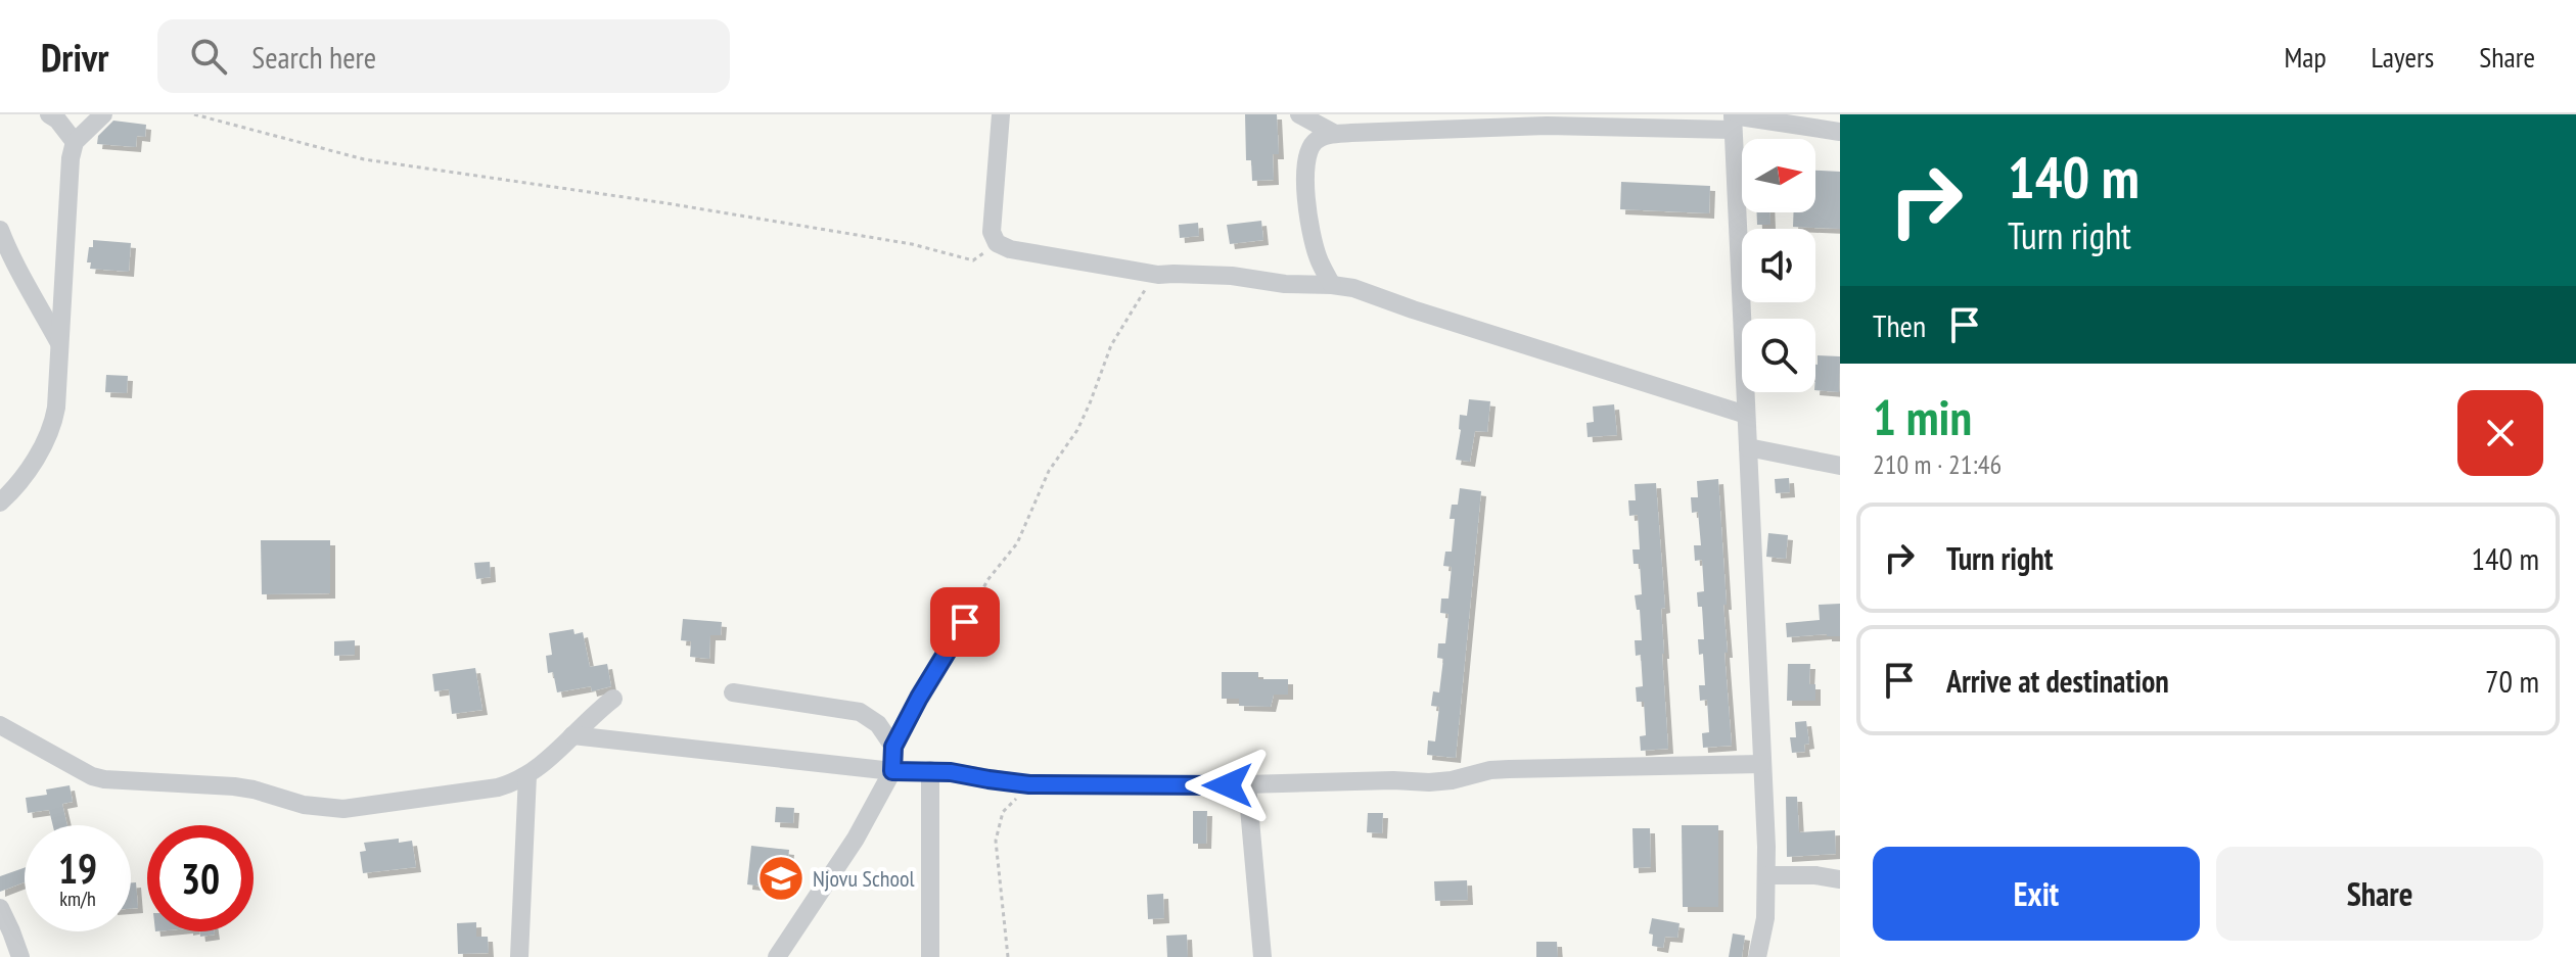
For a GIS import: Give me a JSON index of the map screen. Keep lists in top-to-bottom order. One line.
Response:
{"places":{"school or university":["Njovu School"]},"north":"right","page":{"header":"Drivr","search":"Search here","nav":["Map","Layers","Share"],"turn":["140 m","Turn right"],"then":"Then","heading":["1 min","210 m · 21:46"],"list":[{"name":"Turn right","value":"140 m"},{"name":"Arrive at destination","value":"70 m"}],"speed":"19 km/h","limit":"30","buttons":["Exit","Share"]}}
